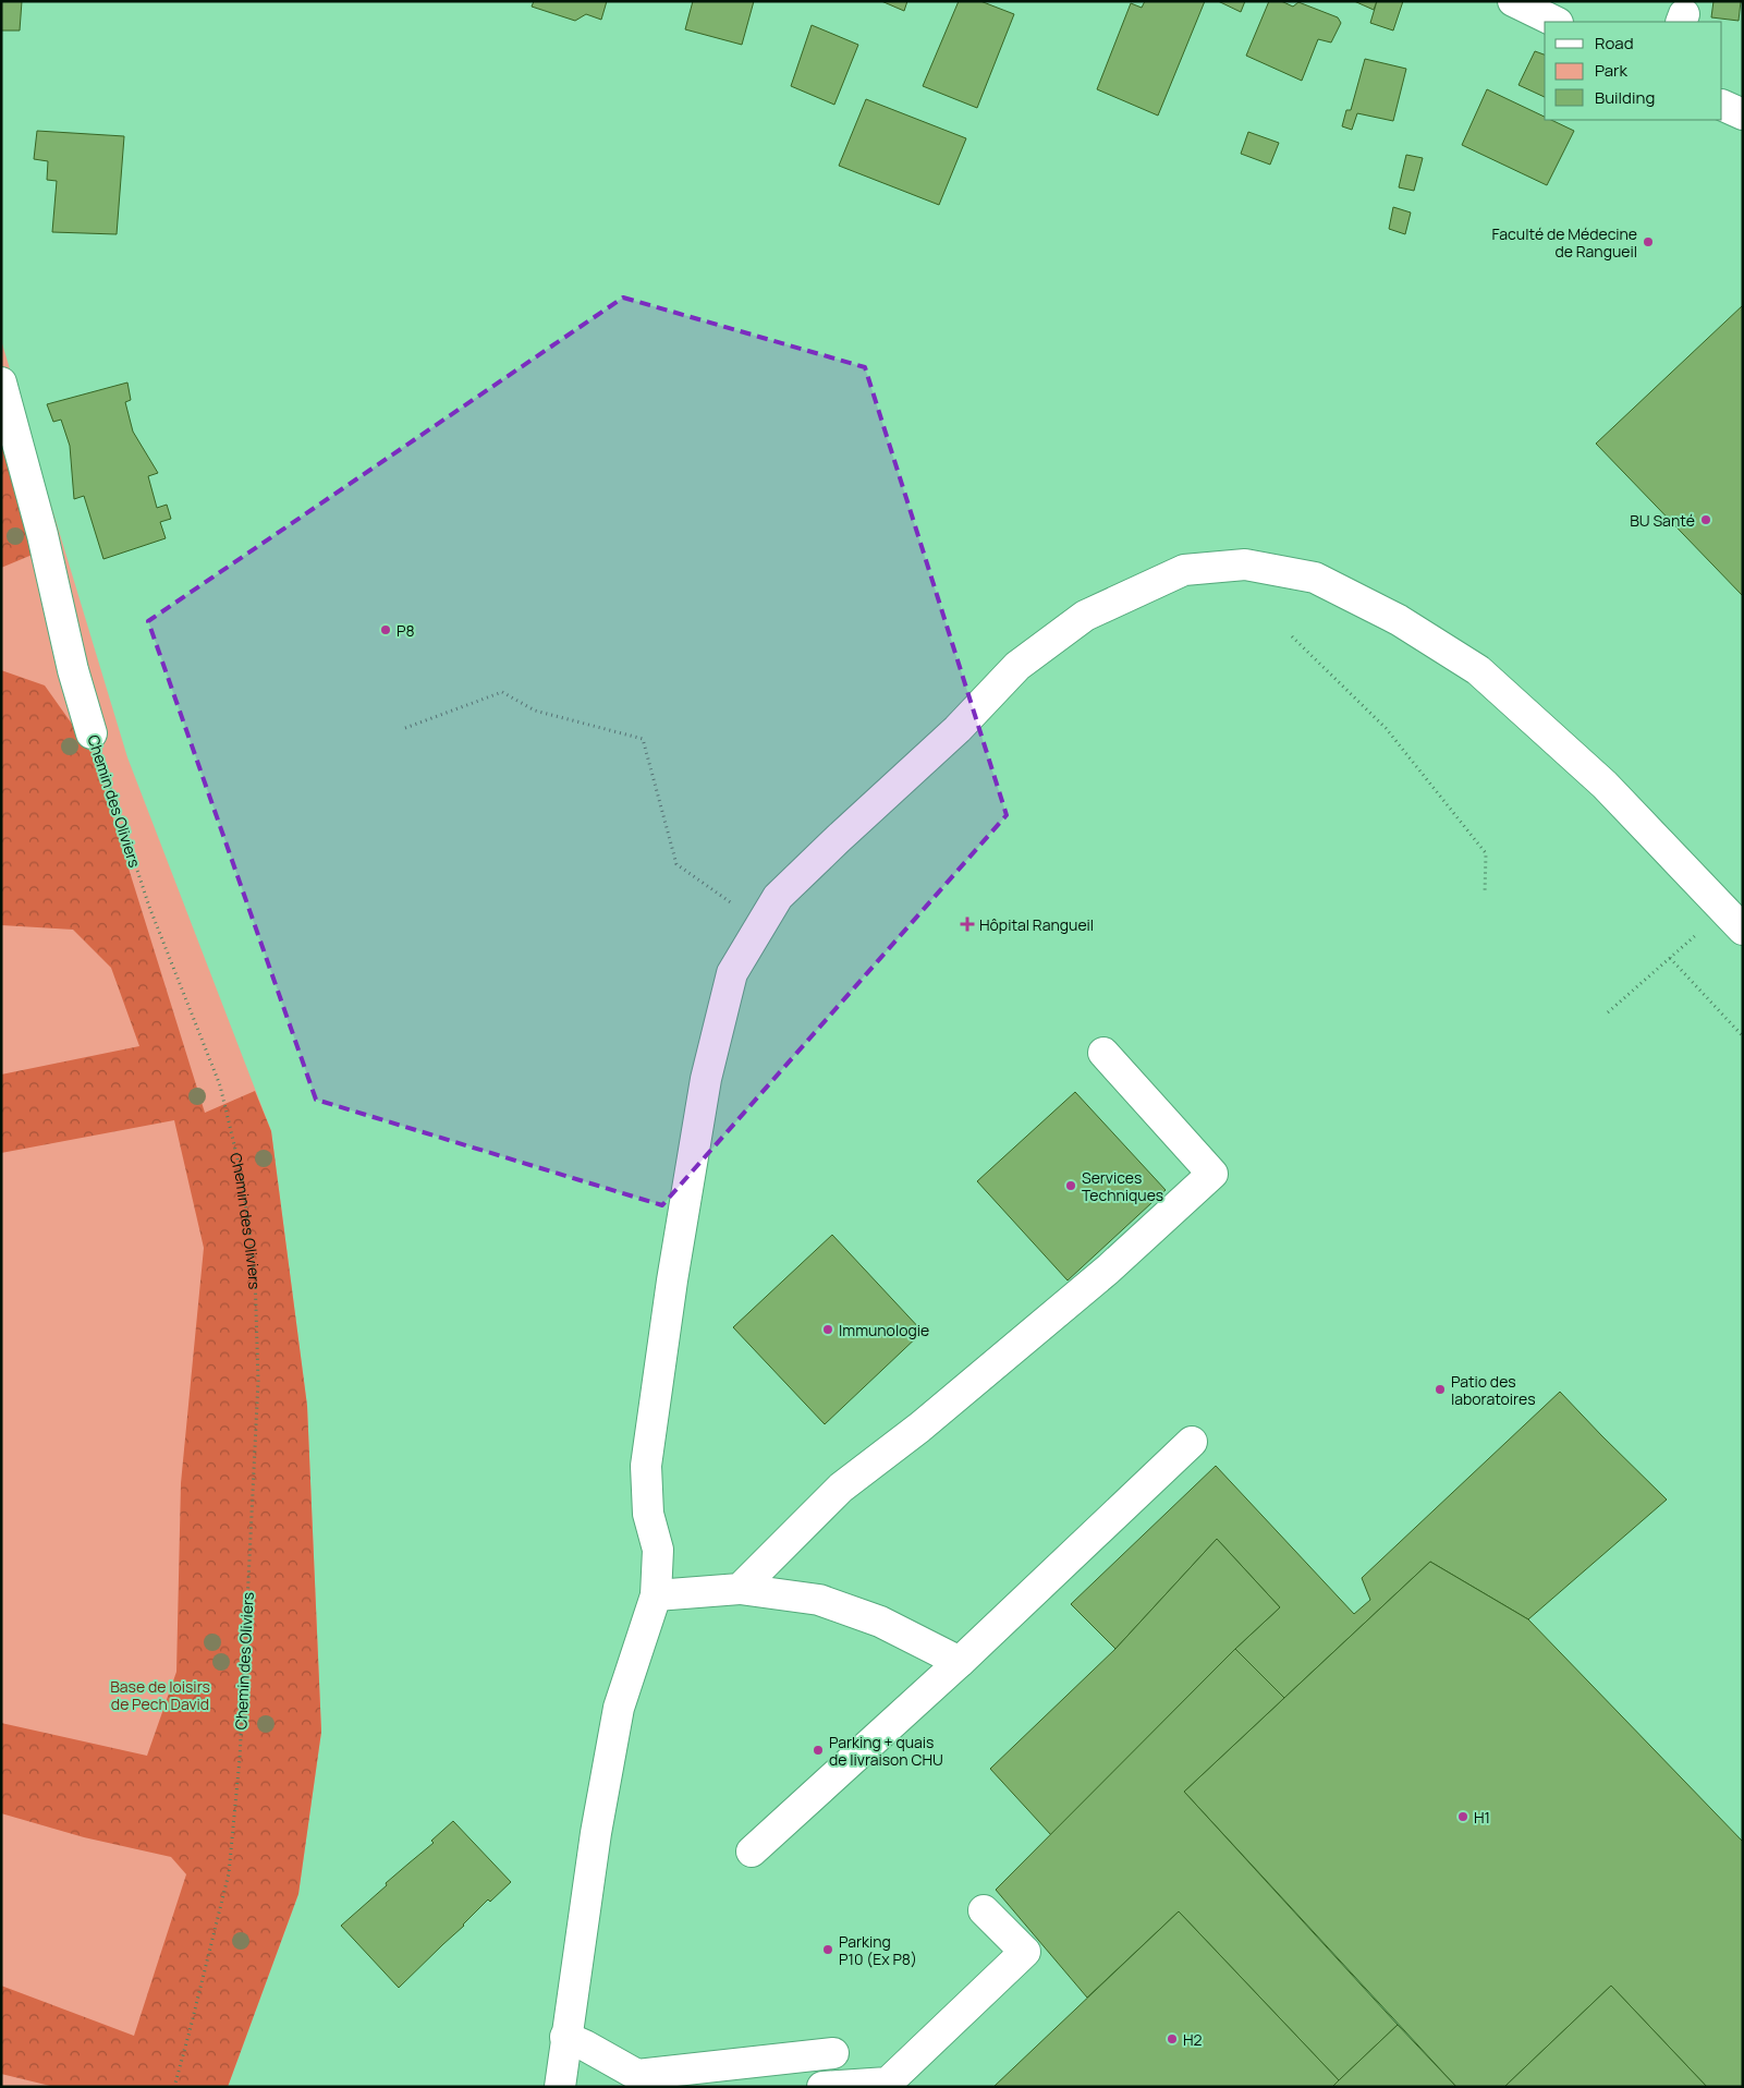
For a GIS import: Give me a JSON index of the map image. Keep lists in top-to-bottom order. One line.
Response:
{"streets":{"street":["Chemin des Oliviers"]},"parks":["Base de loisirs de Pech David"],"places":{"other":["Faculté de Médecine de Rangueil","BU Santé","P8","Services Techniques","Immunologie","Patio des laboratoires","Parking + quais de livraison CHU","H1","Parking P10 (Ex P8)","H2"],"health":["Hôpital Rangueil"]},"legend":["Road","Park","Building"]}
